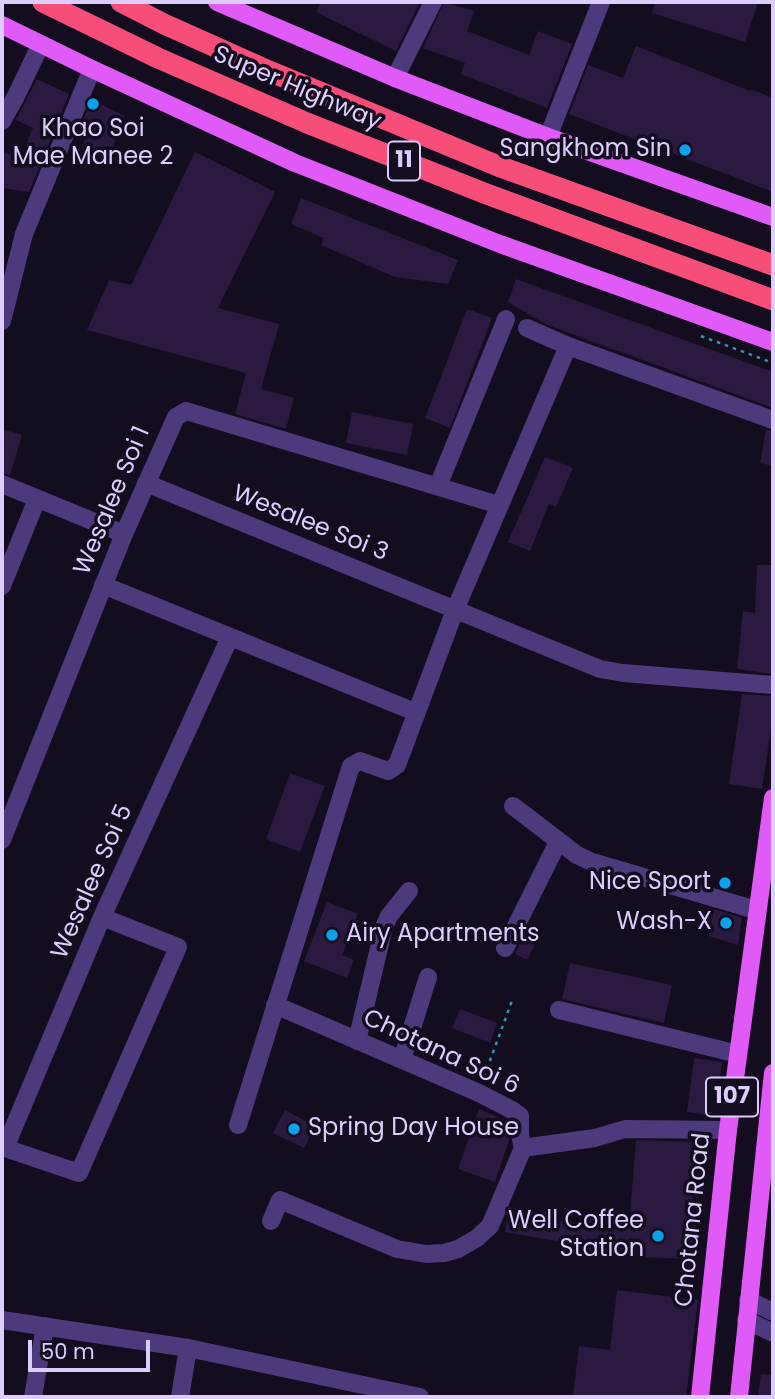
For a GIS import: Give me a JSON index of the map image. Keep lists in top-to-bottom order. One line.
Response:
{"streets":{"highway":["Super Highway","11"],"main road":["107","Chotana Road"],"street":["Wesalee Soi 1","Wesalee Soi 3","Wesalee Soi 5","Chotana Soi 6"]},"crossings":[["Wesalee Soi 1","Wesalee Soi 3"]],"places":["Khao Soi Mae Manee 2","Sangkhom Sin","Nice Sport","Wash-X","Airy Apartments","Spring Day House","Well Coffee Station"],"scale_bar":"50 m"}
